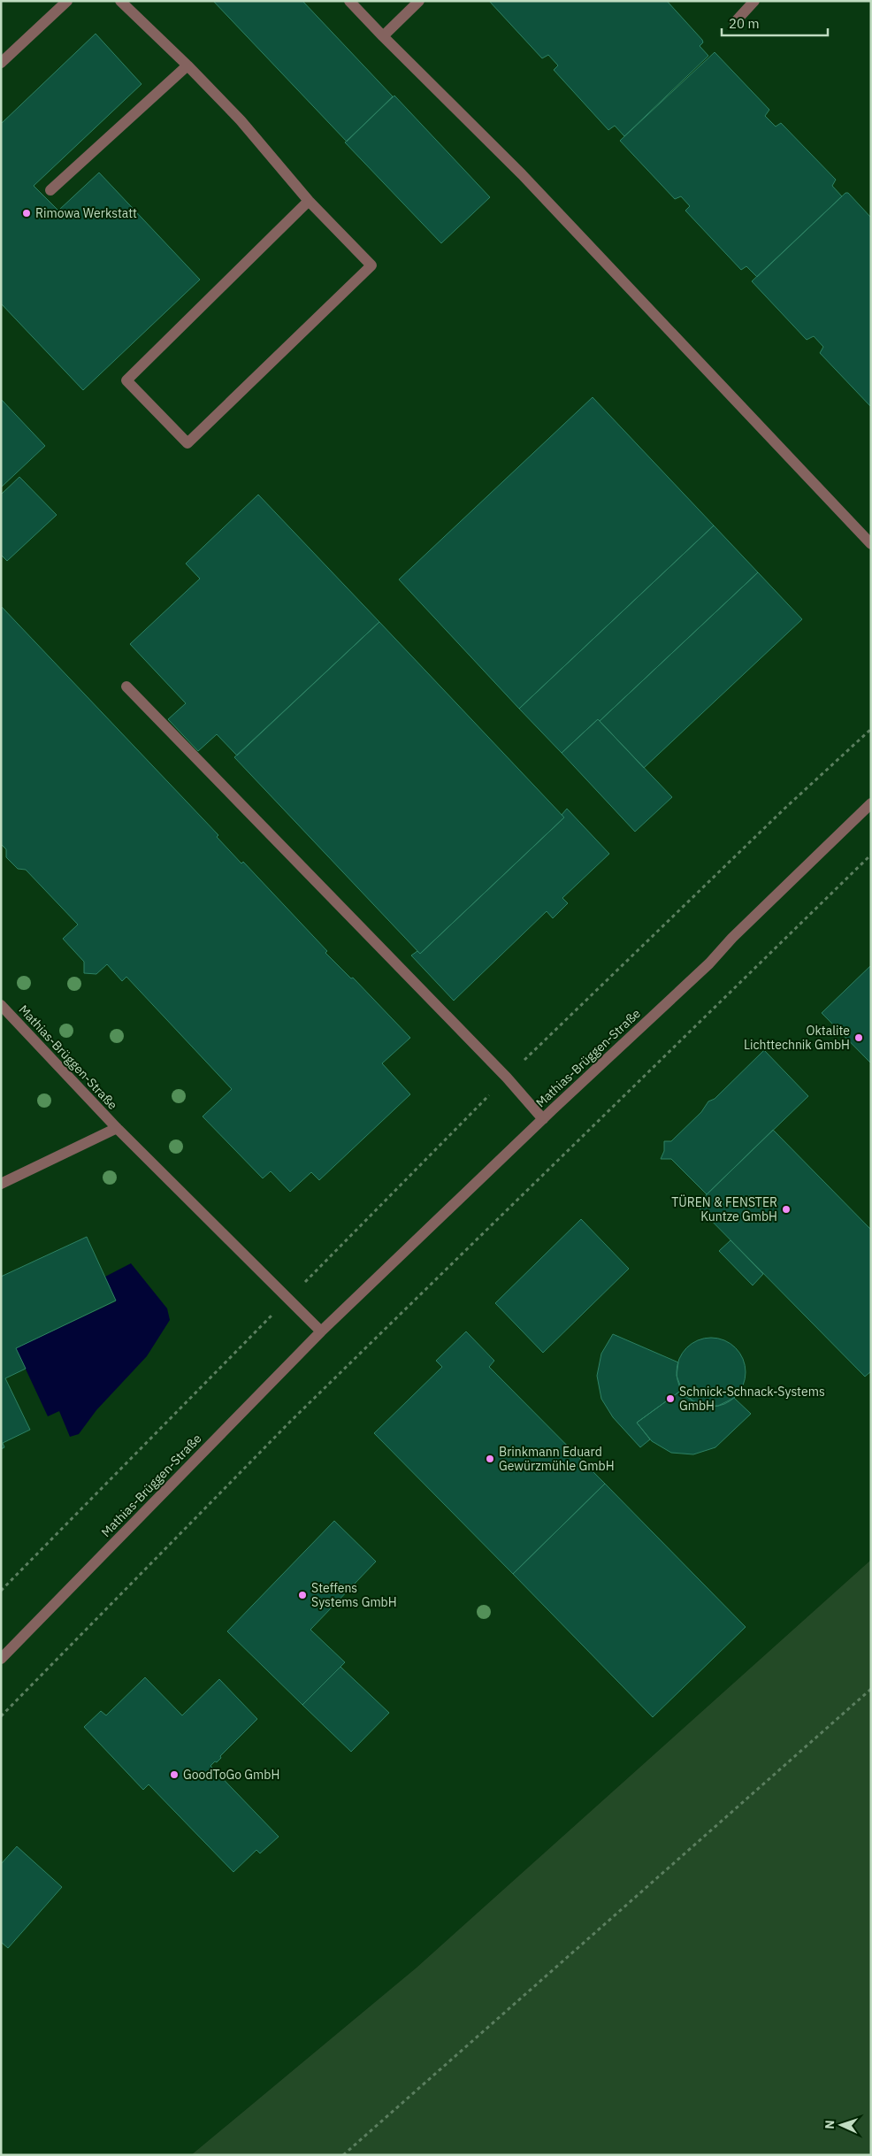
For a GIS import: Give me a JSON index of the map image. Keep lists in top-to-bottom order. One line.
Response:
{"streets":{"street":["Mathias-Brüggen-Straße"]},"places":["Rimowa Werkstatt","Oktalite Lichttechnik GmbH","TÜREN & FENSTER Kuntze GmbH","Schnick-Schnack-Systems GmbH","Brinkmann Eduard Gewürzmühle GmbH","Steffens Systems GmbH","GoodToGo GmbH"],"scale_bar":"20 m","north":"left"}
